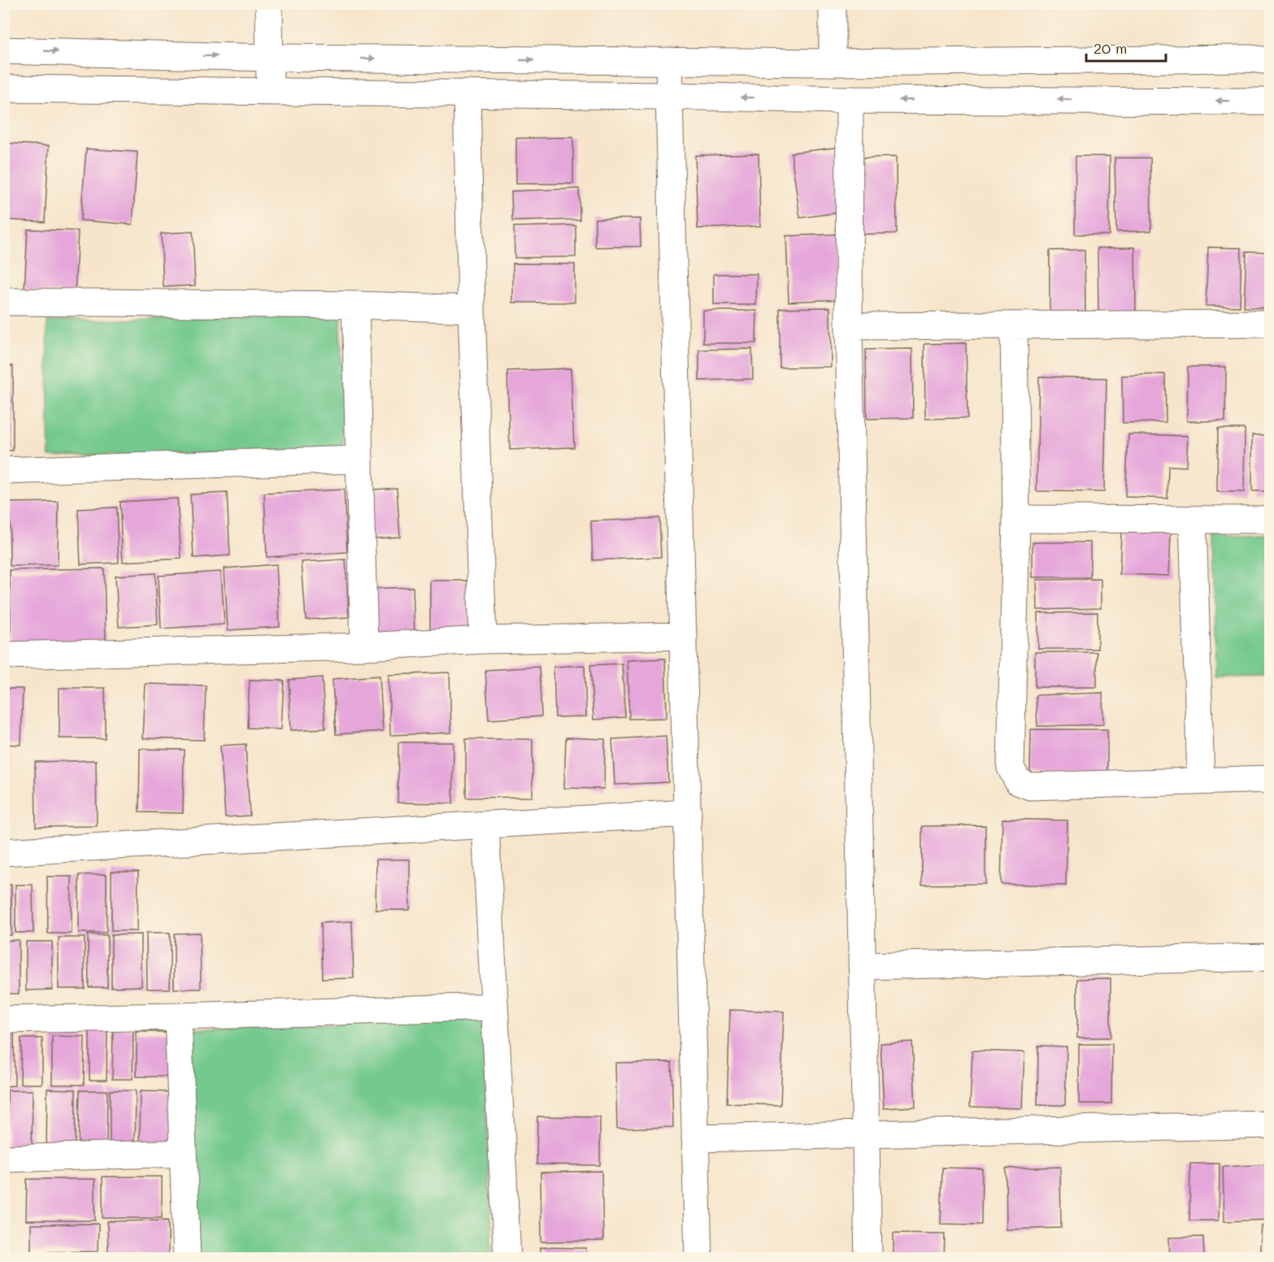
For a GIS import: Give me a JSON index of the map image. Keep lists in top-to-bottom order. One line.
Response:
{"scale_bar":"20 m"}
